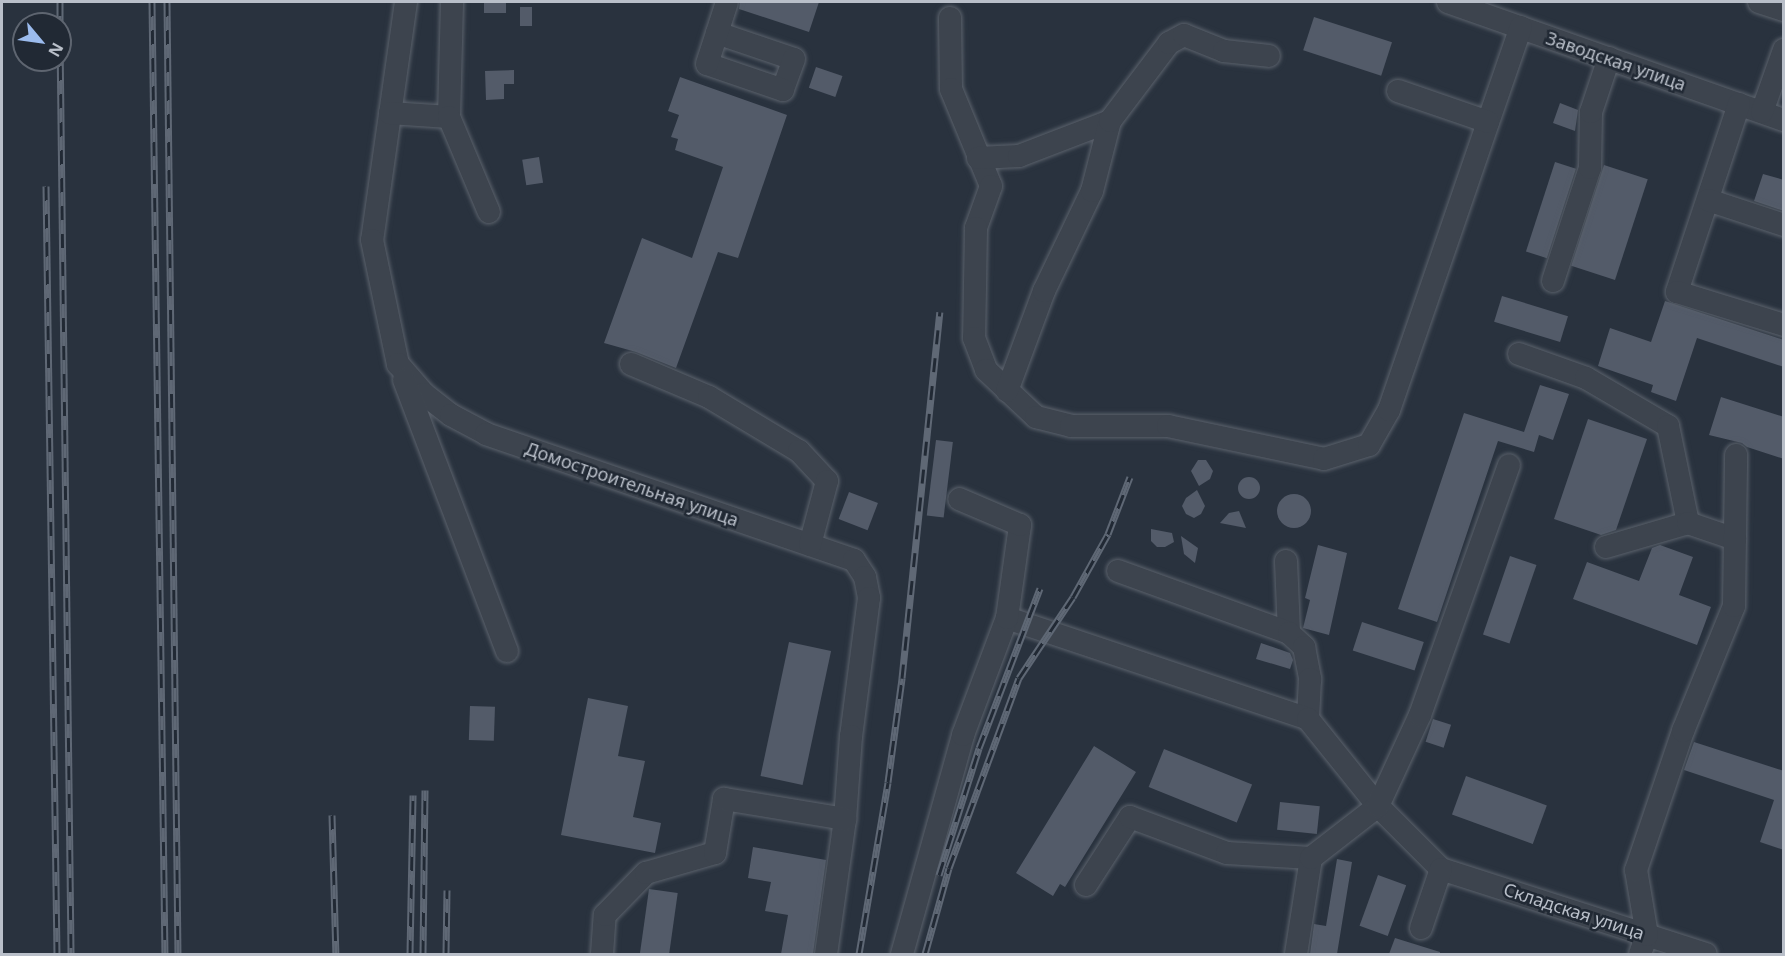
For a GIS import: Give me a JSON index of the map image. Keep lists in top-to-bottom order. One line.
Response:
{"streets":{"street":["Заводская улица","Домостроительная улица","Складская улица"]},"north":"bottom right"}
